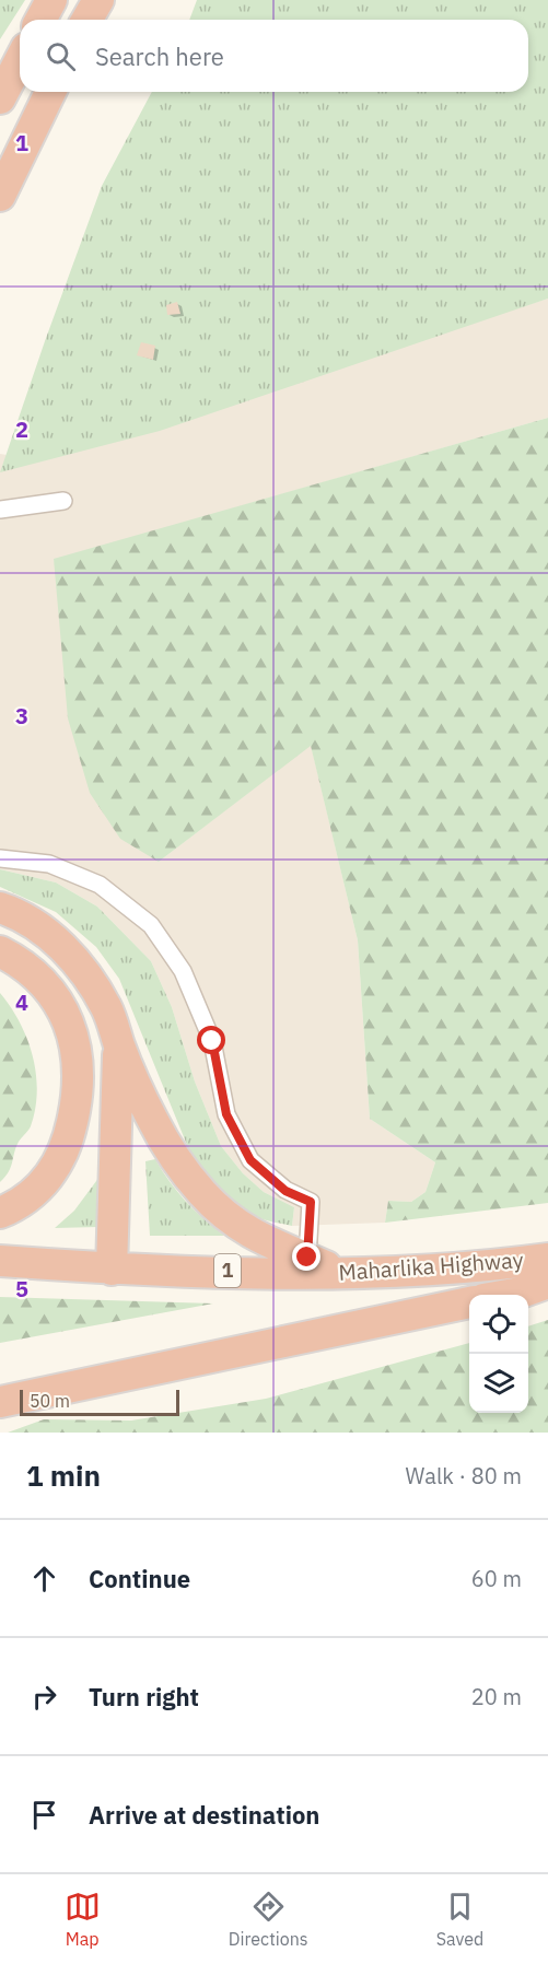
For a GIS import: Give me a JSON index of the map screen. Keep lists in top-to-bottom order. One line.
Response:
{"streets":{"highway":["Maharlika Highway","1"]},"scale_bar":"50 m","page":{"search":"Search here","scale":"50 m","heading":["1 min","Walk · 80 m"],"list":[["Continue","60 m"],["Turn right","20 m"],"Arrive at destination"],"nav":["Map","Directions","Saved"]},"grid":{"rows":["1","2","3","4","5"]}}
